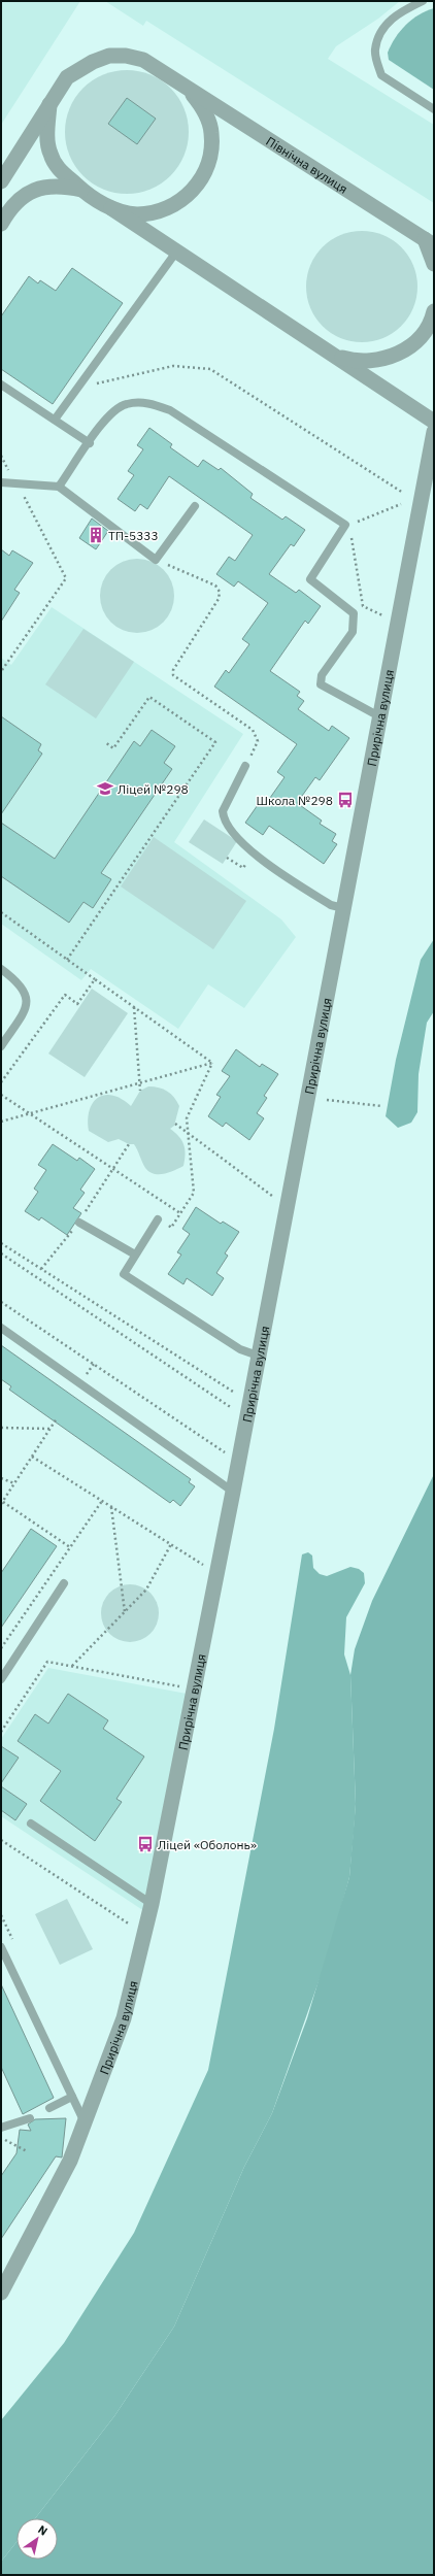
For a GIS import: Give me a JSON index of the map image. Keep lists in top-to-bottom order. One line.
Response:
{"streets":{"street":["Північна вулиця","Прирічна вулиця"]},"places":{"building":["ТП-5333"],"school or university":["Ліцей №298"],"bus stop":["Школа №298","Ліцей «Оболонь»"]},"north":"top right"}
